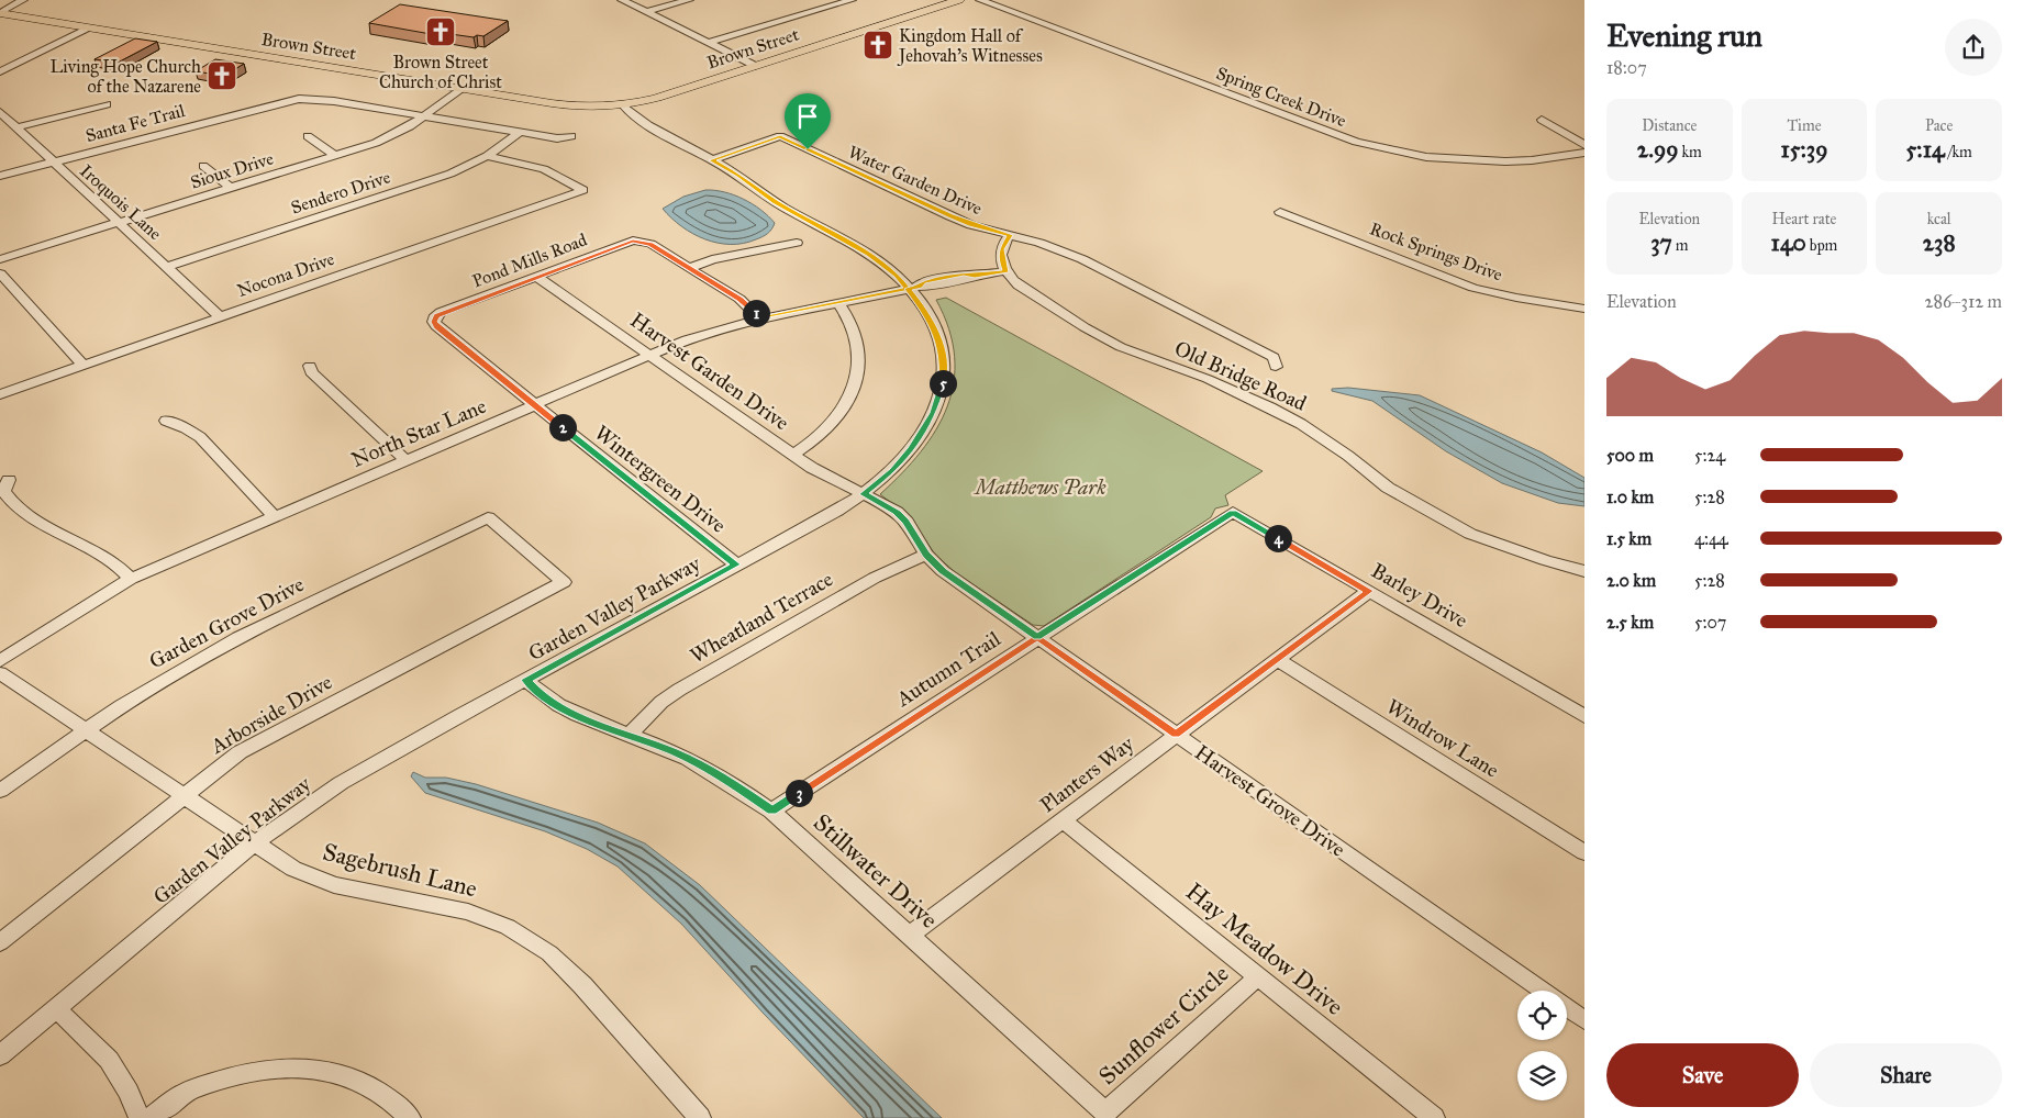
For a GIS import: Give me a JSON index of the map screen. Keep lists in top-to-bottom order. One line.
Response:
{"streets":{"main road":["Brown Street"],"street":["Spring Creek Drive","Santa Fe Trail","Sioux Drive","Water Garden Drive","Sendero Drive","Iroquois Lane","Rock Springs Drive","Pond Mills Road","Nocona Drive","Harvest Garden Drive","Old Bridge Road","North Star Lane","Wintergreen Drive","Barley Drive","Garden Valley Parkway","Wheatland Terrace","Garden Grove Drive","Autumn Trail","Arborside Drive","Windrow Lane","Planters Way","Harvest Grove Drive","Sagebrush Lane","Stillwater Drive","Hay Meadow Drive","Sunflower Circle"]},"crossings":[["Brown Street","Sioux Drive"],["Brown Street","Garden Valley Parkway"],["Santa Fe Trail","Sioux Drive"],["Santa Fe Trail","Sendero Drive"],["Santa Fe Trail","Iroquois Lane"],["Sioux Drive","Iroquois Lane"],["Water Garden Drive","Garden Valley Parkway"],["Sendero Drive","Iroquois Lane"],["Sendero Drive","Nocona Drive"],["Iroquois Lane","Nocona Drive"],["Pond Mills Road","Harvest Garden Drive"],["Pond Mills Road","Wintergreen Drive"],["Harvest Garden Drive","North Star Lane"],["Harvest Garden Drive","Garden Valley Parkway"],["Harvest Garden Drive","Harvest Grove Drive"],["Old Bridge Road","North Star Lane"],["North Star Lane","Wintergreen Drive"],["North Star Lane","Garden Valley Parkway"],["Wintergreen Drive","Garden Valley Parkway"],["Barley Drive","Autumn Trail"],["Barley Drive","Planters Way"],["Garden Valley Parkway","Harvest Grove Drive"],["Garden Valley Parkway","Sagebrush Lane"],["Garden Valley Parkway","Stillwater Drive"],["Wheatland Terrace","Harvest Grove Drive"],["Wheatland Terrace","Stillwater Drive"],["Garden Grove Drive","Arborside Drive"],["Garden Grove Drive","Sagebrush Lane"],["Autumn Trail","Harvest Grove Drive"],["Autumn Trail","Stillwater Drive"],["Arborside Drive","Sagebrush Lane"],["Windrow Lane","Planters Way"],["Planters Way","Harvest Grove Drive"],["Planters Way","Stillwater Drive"],["Planters Way","Hay Meadow Drive"],["Stillwater Drive","Sunflower Circle"],["Hay Meadow Drive","Sunflower Circle"]],"parks":["Matthews Park"],"places":{"church":["Brown Street Church of Christ","Kingdom Hall of Jehovah’s Witnesses","Living Hope Church of the Nazarene"]},"page":{"heading":["Evening run","18:07"],"stats":[["Distance","2.99 km"],["Time","15:39"],["Pace","5:14 /km"],["Elevation","37 m"],["Heart rate","140 bpm"],["kcal","238"]],"chart":["Elevation","286–312 m"],"pins":["1","5","2","4","3"],"list":[{"name":"500 m","note":"5:24"},{"name":"1.0 km","note":"5:28"},{"name":"1.5 km","note":"4:44"},{"name":"2.0 km","note":"5:28"},{"name":"2.5 km","note":"5:07"}],"buttons":["Save","Share"]}}
